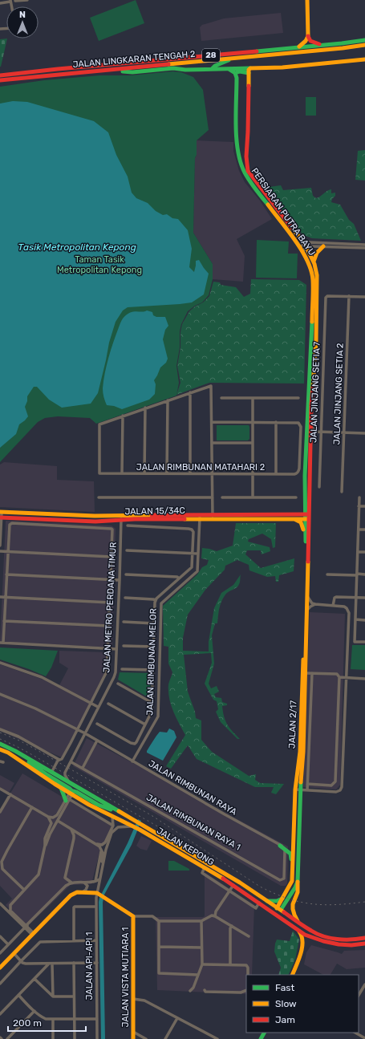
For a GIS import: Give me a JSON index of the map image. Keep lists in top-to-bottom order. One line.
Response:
{"streets":{"main road":["28","JALAN LINGKARAN TENGAH 2","PERSIARAN PUTRA BAYU","JALAN 15/34C","JALAN 2/17","JALAN KEPONG","JALAN VISTA MUTIARA 1"],"street":["JALAN JINJANG SETIA 7","JALAN JINJANG SETIA 2","JALAN RIMBUNAN MATAHARI 2","JALAN METRO PERDANA TIMUR","JALAN RIMBUNAN MELOR","JALAN RIMBUNAN RAYA","JALAN RIMBUNAN RAYA 1","JALAN API-API 1"]},"crossings":[["JALAN JINJANG SETIA 7","JALAN JINJANG SETIA 2"],["JALAN 15/34C","JALAN METRO PERDANA TIMUR"],["JALAN 15/34C","JALAN RIMBUNAN MELOR"],["JALAN 15/34C","JALAN 2/17"],["JALAN METRO PERDANA TIMUR","JALAN RIMBUNAN RAYA"],["JALAN METRO PERDANA TIMUR","JALAN RIMBUNAN RAYA 1"],["JALAN RIMBUNAN MELOR","JALAN RIMBUNAN RAYA"],["JALAN 2/17","JALAN KEPONG"]],"water":["Tasik Metropolitan Kepong"],"parks":["Taman Tasik Metropolitan Kepong"],"legend":["Fast","Slow","Jam"],"scale_bar":"200 m","north":"top"}
